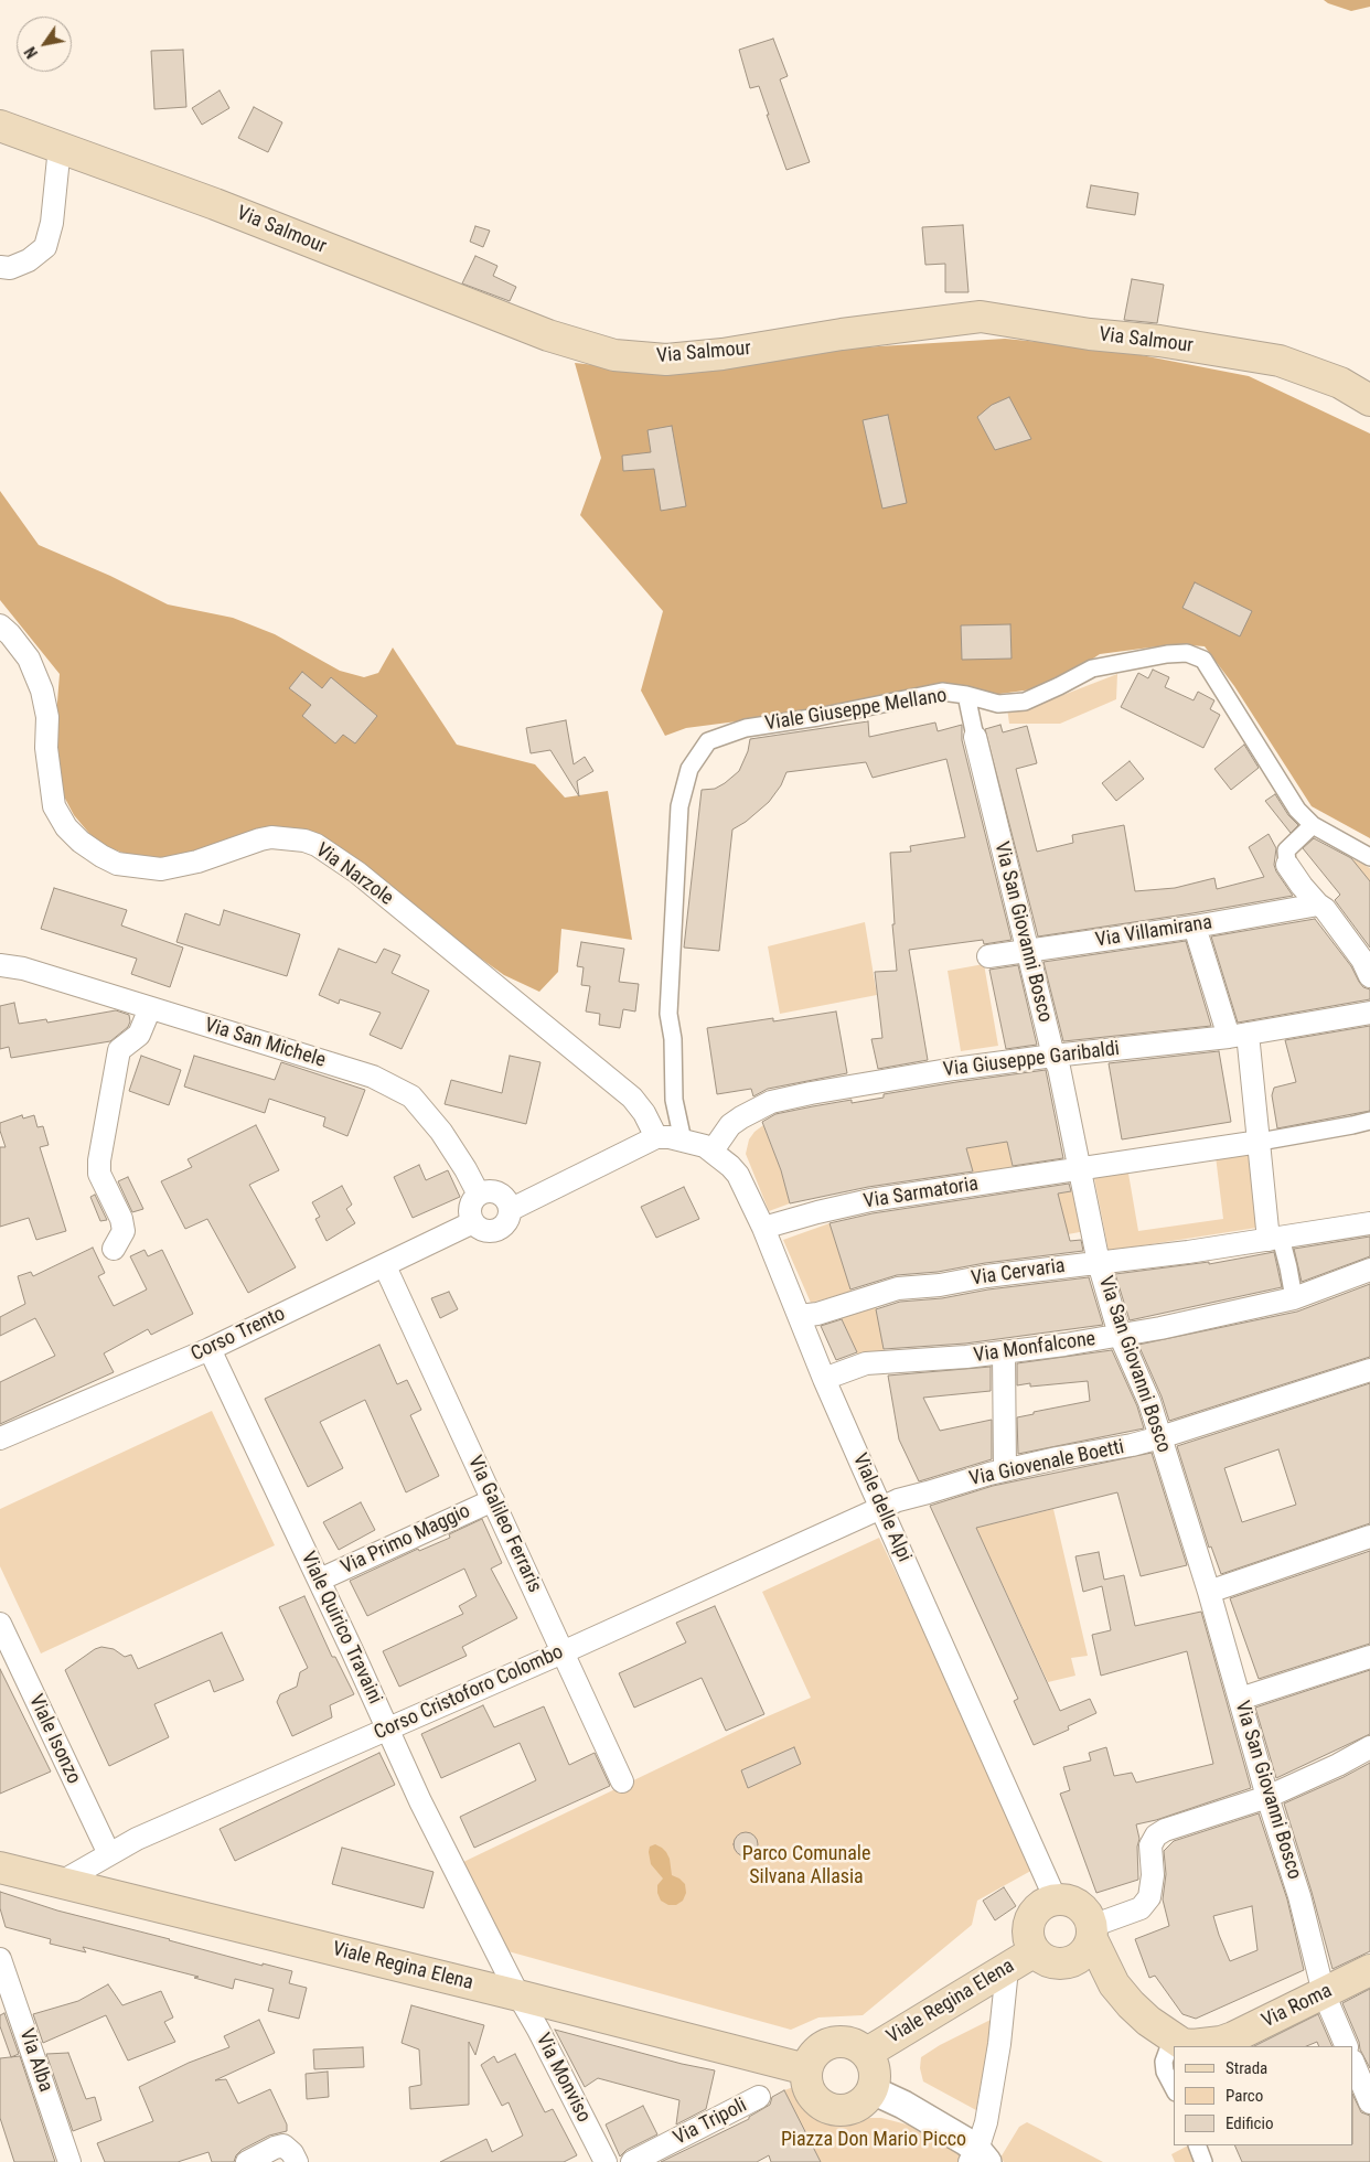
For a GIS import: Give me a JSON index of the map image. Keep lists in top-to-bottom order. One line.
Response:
{"streets":{"main road":["Via Salmour","Viale Regina Elena","Via Roma"],"street":["Viale Giuseppe Mellano","Via Narzole","Via San Giovanni Bosco","Via Villamirana","Via San Michele","Via Giuseppe Garibaldi","Via Sarmatoria","Via Cervaria","Corso Trento","Via Monfalcone","Via Giovenale Boetti","Viale delle Alpi","Via Galileo Ferraris","Via Primo Maggio","Viale Quirico Travaini","Corso Cristoforo Colombo","Viale Isonzo","Via Alba","Via Monviso","Via Tripoli"]},"crossings":[["Viale Giuseppe Mellano","Via San Giovanni Bosco"],["Viale Giuseppe Mellano","Viale delle Alpi"],["Via San Giovanni Bosco","Via Villamirana"],["Via San Giovanni Bosco","Via Giuseppe Garibaldi"],["Via San Giovanni Bosco","Via Sarmatoria"],["Via San Giovanni Bosco","Via Cervaria"],["Via San Giovanni Bosco","Via Monfalcone"],["Via San Giovanni Bosco","Via Giovenale Boetti"],["Via San Giovanni Bosco","Via Roma"],["Via San Michele","Corso Trento"],["Via Giuseppe Garibaldi","Viale delle Alpi"],["Via Sarmatoria","Viale delle Alpi"],["Via Cervaria","Viale delle Alpi"],["Corso Trento","Via Galileo Ferraris"],["Corso Trento","Viale Quirico Travaini"],["Via Monfalcone","Viale delle Alpi"],["Via Giovenale Boetti","Viale delle Alpi"],["Via Giovenale Boetti","Corso Cristoforo Colombo"],["Viale delle Alpi","Corso Cristoforo Colombo"],["Viale delle Alpi","Viale Regina Elena"],["Viale delle Alpi","Via Roma"],["Via Galileo Ferraris","Via Primo Maggio"],["Via Galileo Ferraris","Corso Cristoforo Colombo"],["Via Primo Maggio","Viale Quirico Travaini"],["Viale Quirico Travaini","Corso Cristoforo Colombo"],["Viale Quirico Travaini","Viale Regina Elena"],["Viale Quirico Travaini","Via Monviso"],["Corso Cristoforo Colombo","Viale Isonzo"],["Corso Cristoforo Colombo","Viale Regina Elena"],["Viale Regina Elena","Via Roma"],["Viale Regina Elena","Via Monviso"]],"parks":["Parco Comunale Silvana Allasia","Piazza Don Mario Picco"],"legend":["Strada","Parco","Edificio"],"north":"bottom left"}
